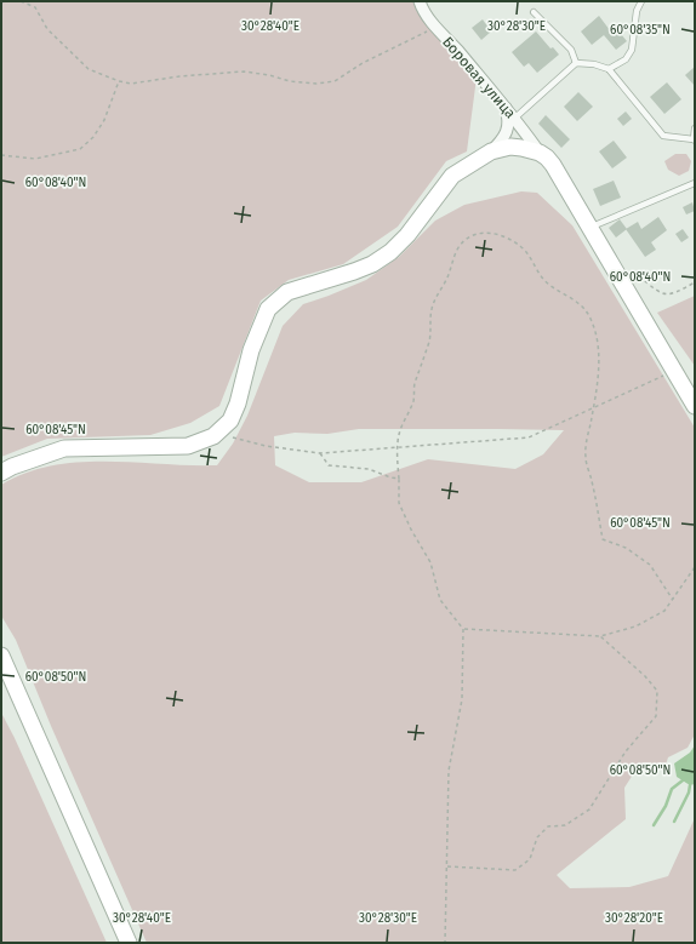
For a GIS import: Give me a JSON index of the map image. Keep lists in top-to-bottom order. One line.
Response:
{"streets":{"street":["Боровая улица"]},"coordinates":["30°28'40\"E","30°28'30\"E","60°08'35\"N","60°08'40\"N","60°08'45\"N","60°08'50\"N","30°28'20\"E"]}
